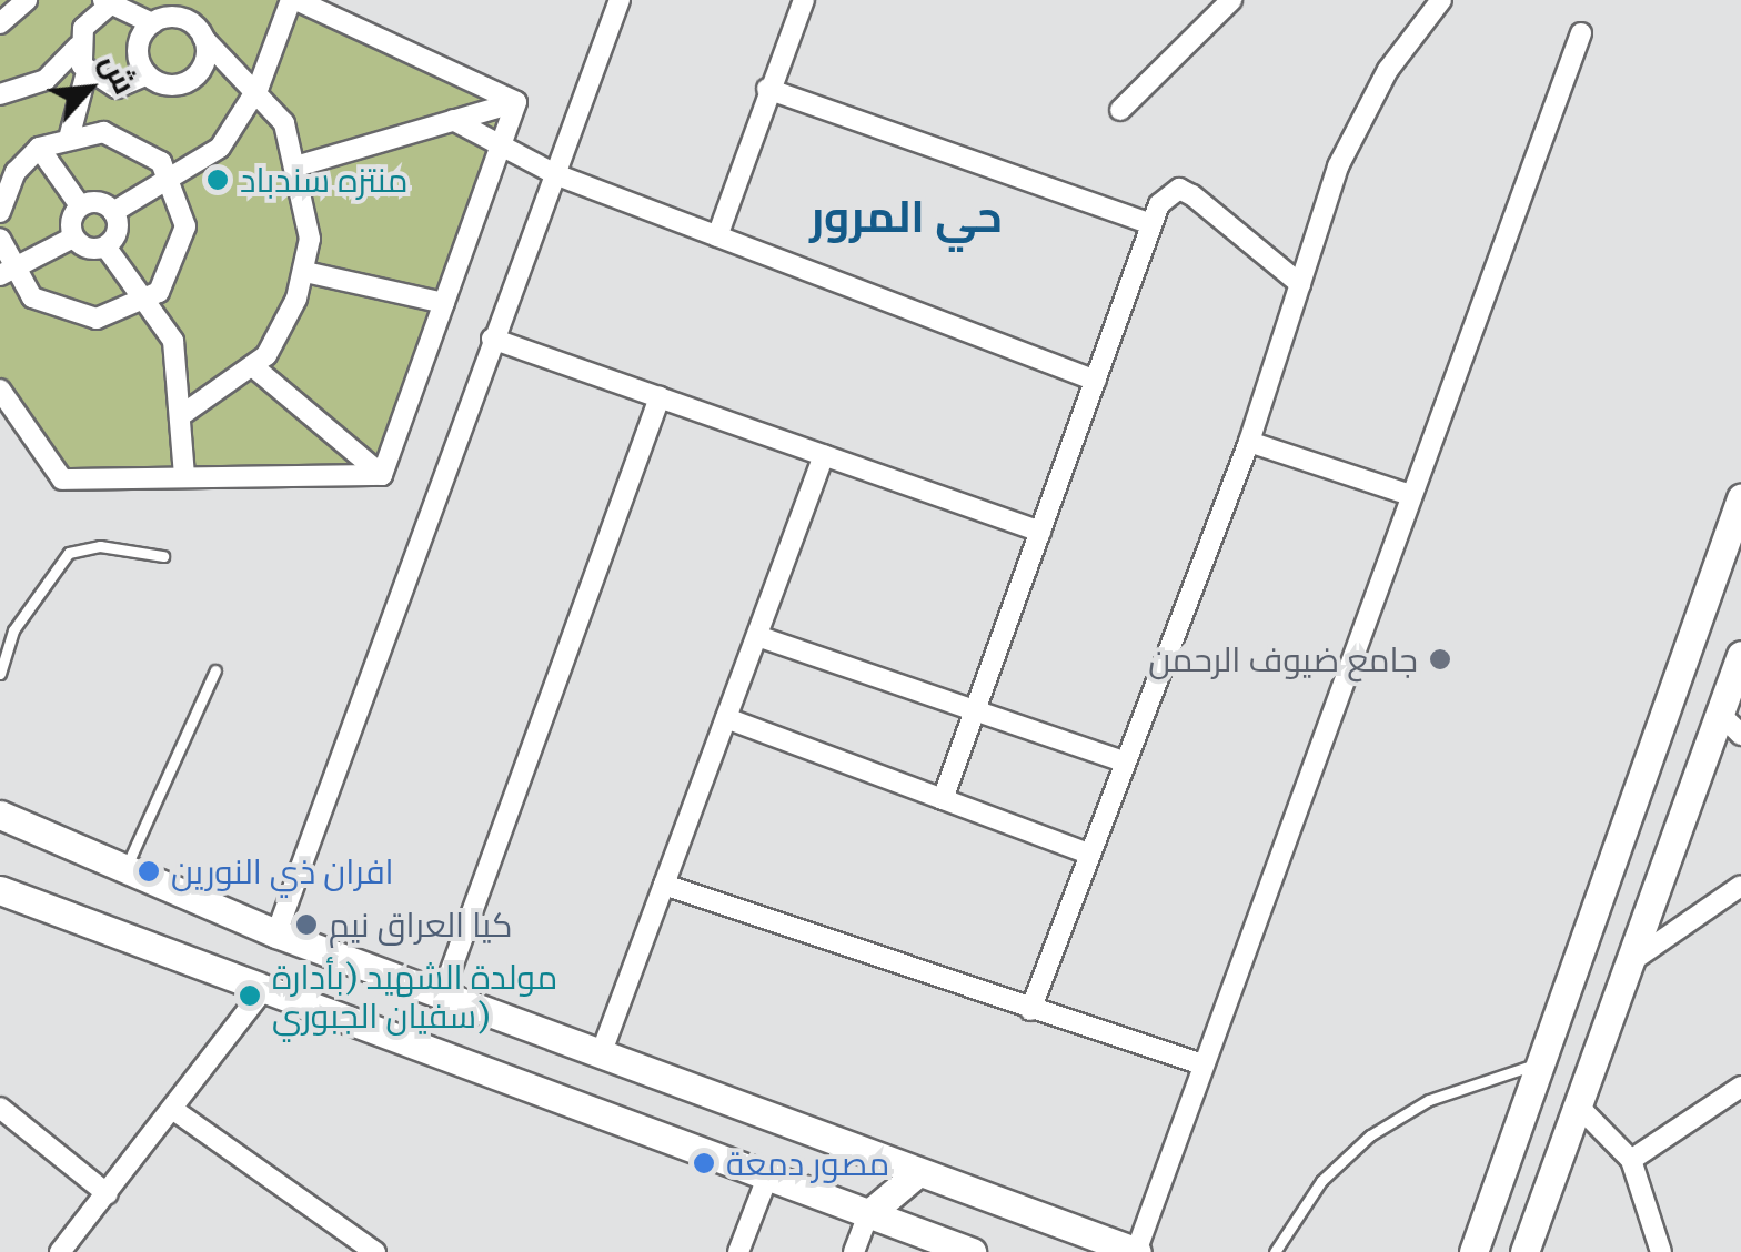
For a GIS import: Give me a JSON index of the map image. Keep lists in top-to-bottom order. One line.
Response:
{"districts":["حي المرور"],"places":["منتزه سندباد","جامع ضيوف الرحمن","افران ذي النورين","کیا العراق نیم","مولدة الشهيد (بأدارة سفيان الجبوري)","مصور دمعة"],"north":"top right"}
